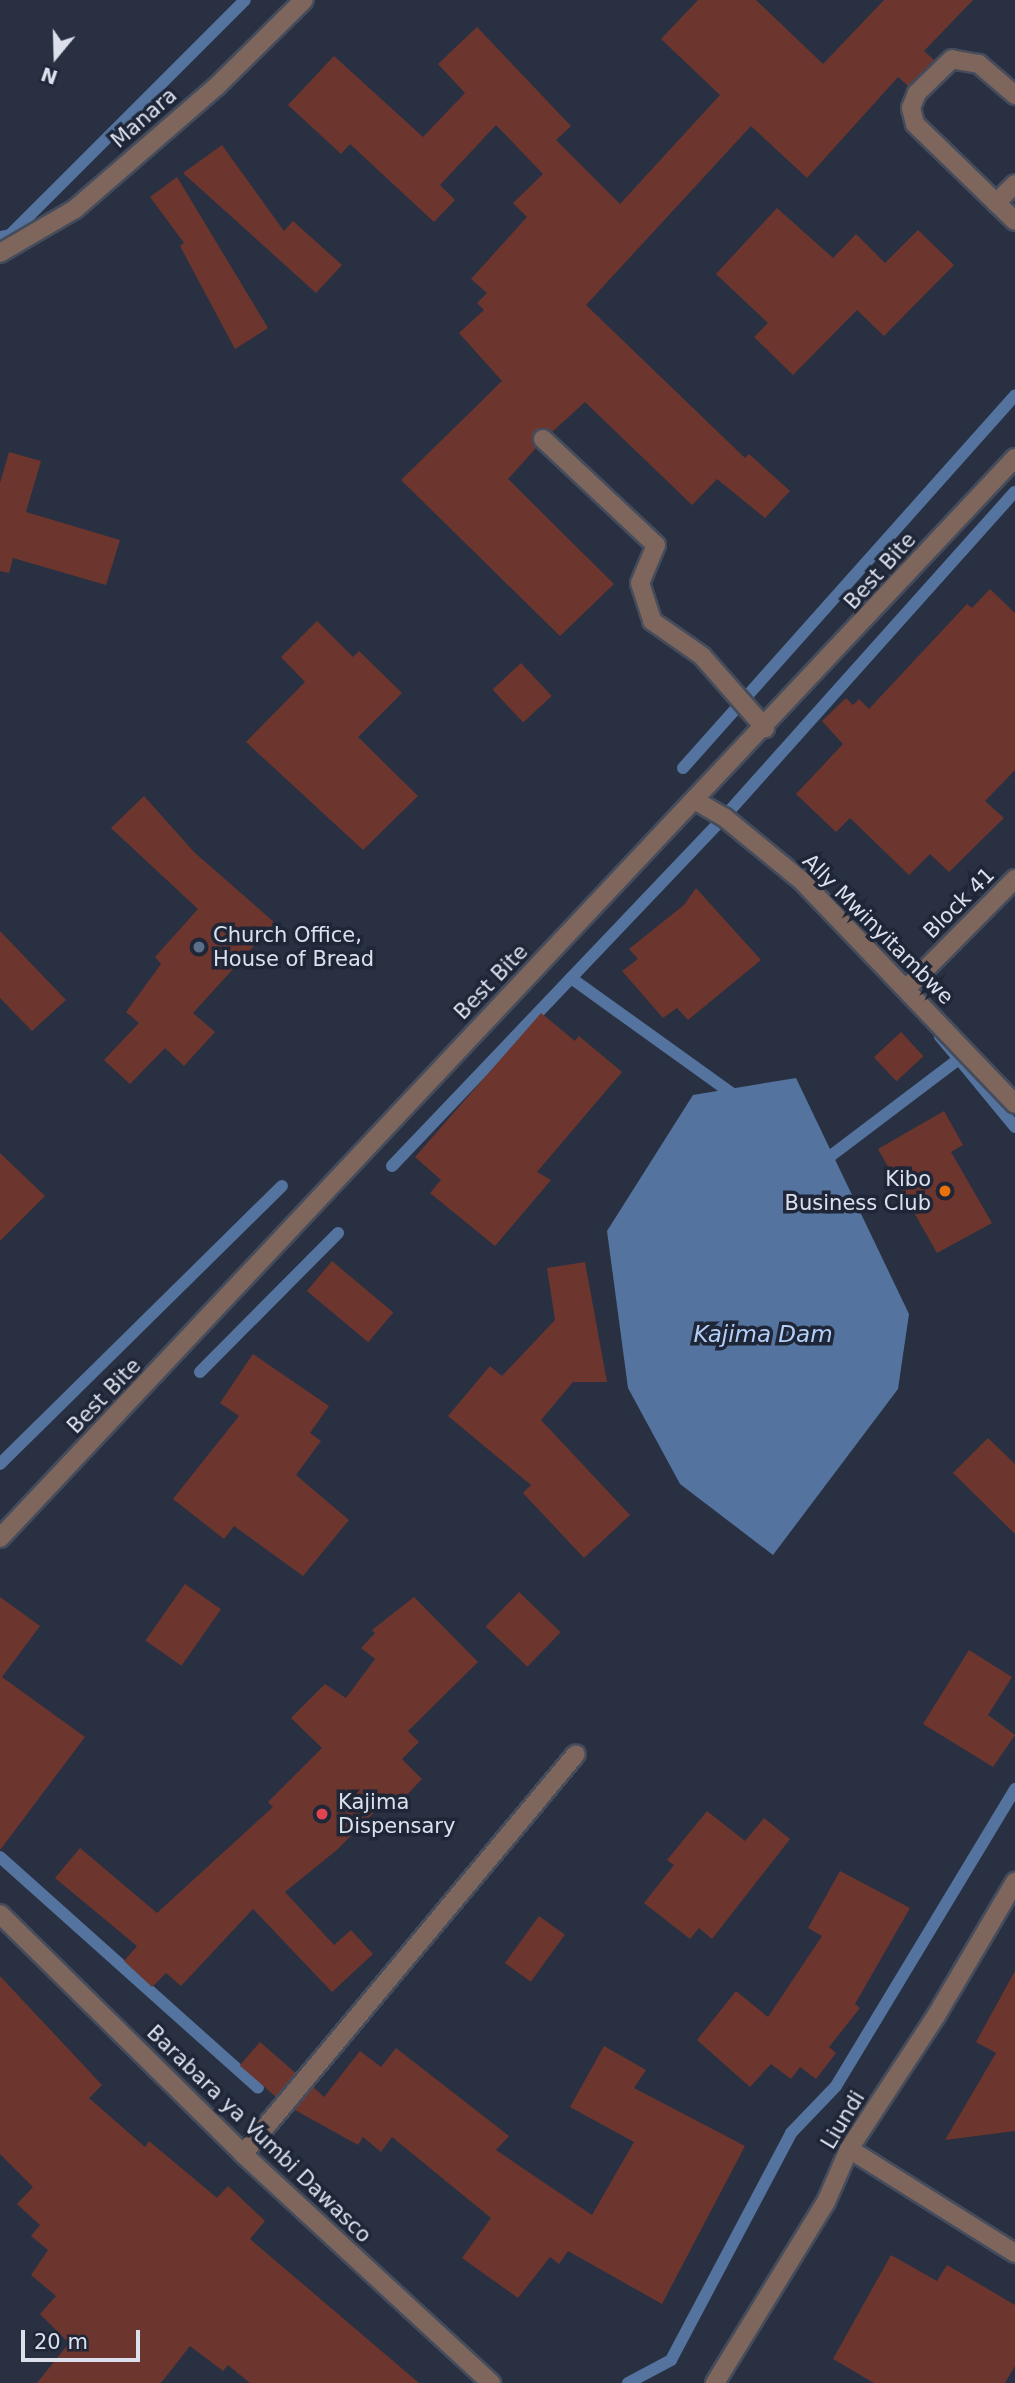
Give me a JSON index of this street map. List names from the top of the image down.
{
  "streets": {
    "street": [
      "Manara",
      "Best Bite",
      "Block 41",
      "Ally Mwinyitambwe",
      "Liundi",
      "Barabara ya Vumbi Dawasco"
    ]
  },
  "crossings": [
    ["Best Bite", "Ally Mwinyitambwe"],
    ["Block 41", "Ally Mwinyitambwe"]
  ],
  "water": ["Kajima Dam"],
  "places": ["Church Office, House of Bread", "Kibo Business Club", "Kajima Dispensary"],
  "scale_bar": "20 m",
  "north": "bottom"
}
